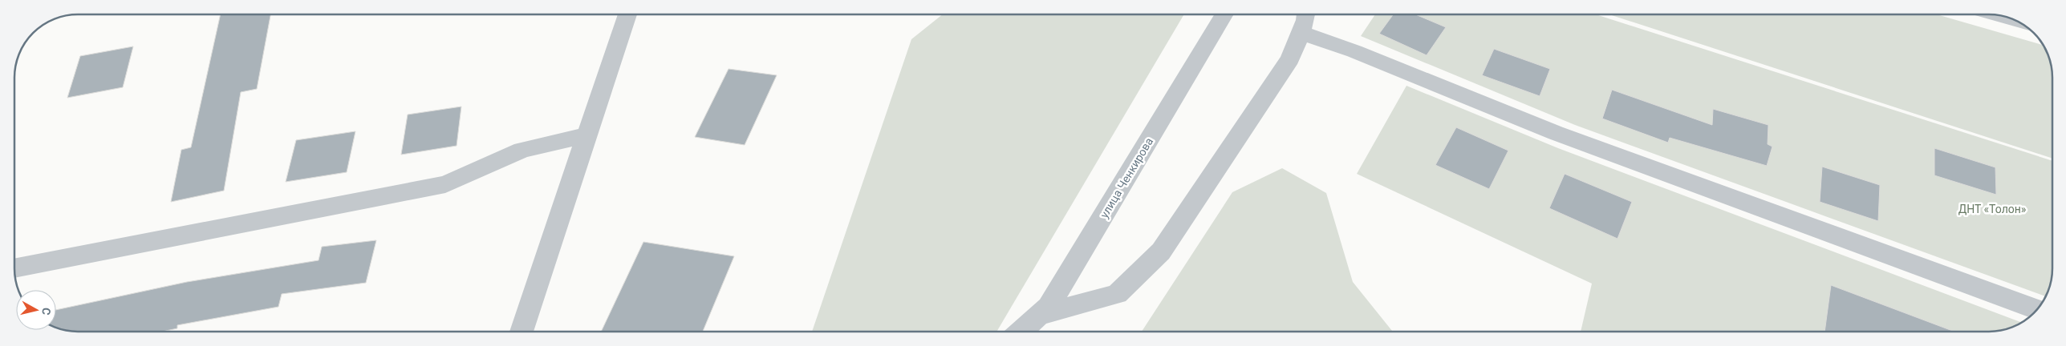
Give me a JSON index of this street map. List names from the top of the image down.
{
  "streets": {
    "street": ["улица Ченкирова"]
  },
  "parks": ["ДНТ «Толон»"],
  "north": "right"
}
